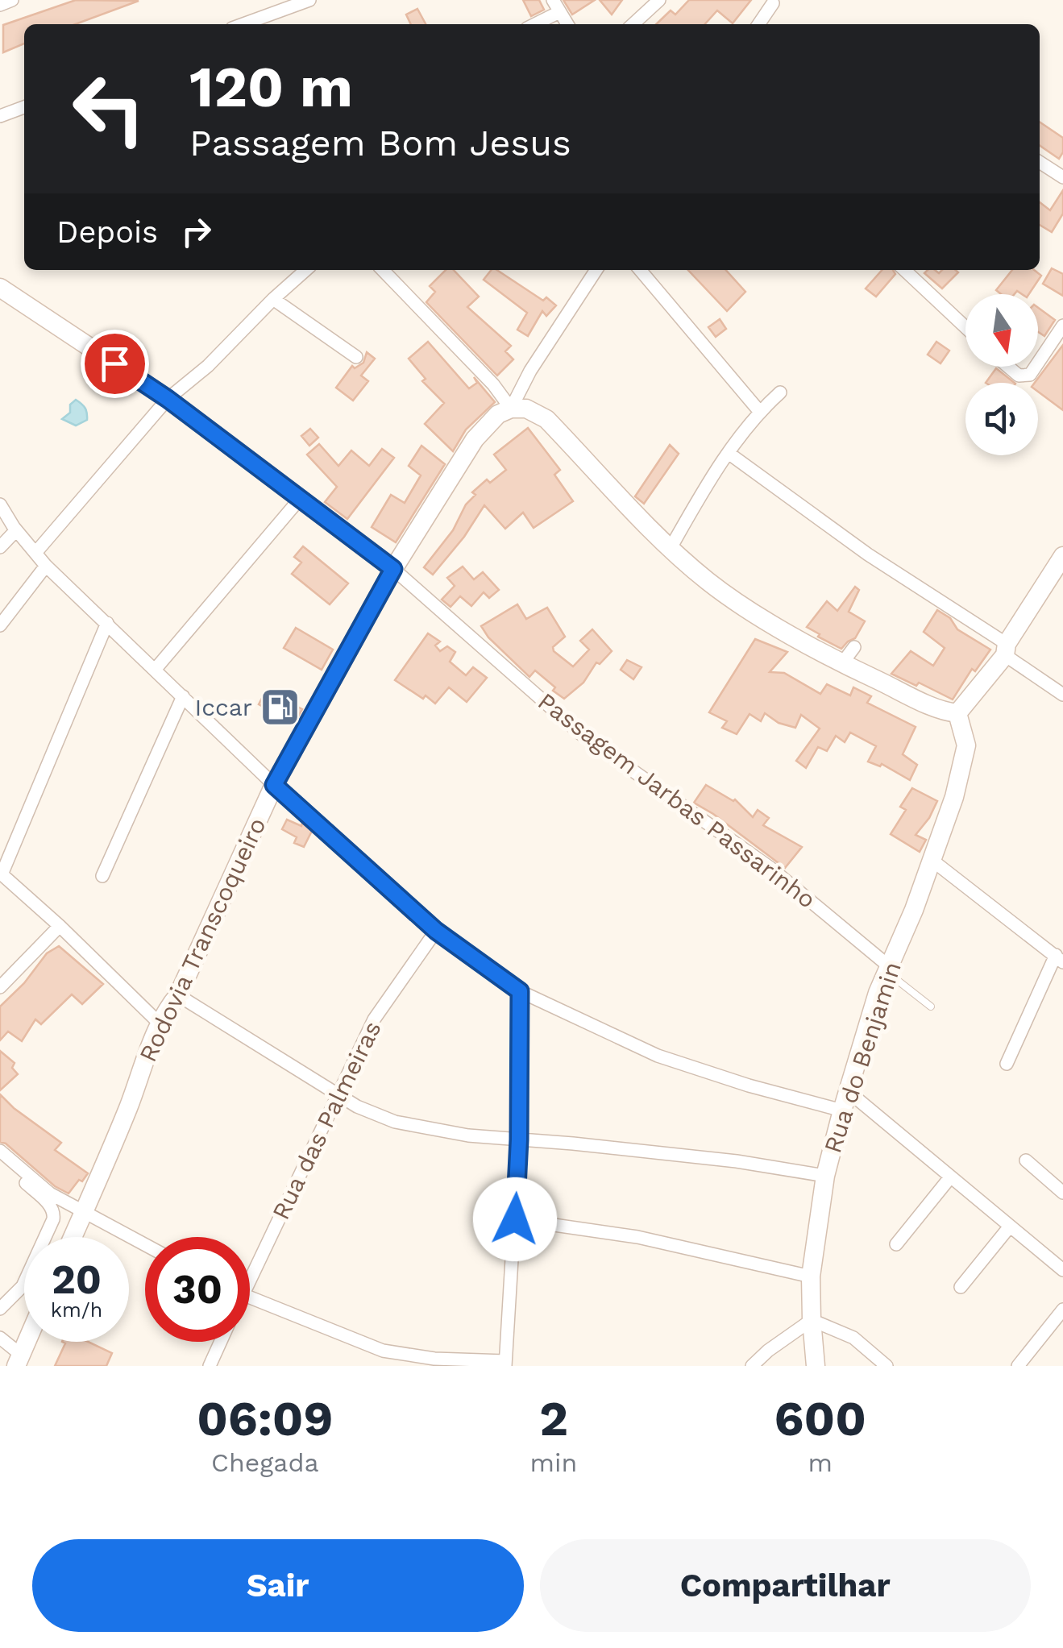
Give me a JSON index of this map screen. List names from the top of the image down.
{
  "streets": {
    "main road": ["Passagem Jarbas Passarinho", "Rodovia Transcoqueiro", "Rua do Benjamin"],
    "street": ["Rua das Palmeiras"]
  },
  "crossings": [
    ["Passagem Jarbas Passarinho", "Rodovia Transcoqueiro"],
    ["Passagem Jarbas Passarinho", "Rua do Benjamin"]
  ],
  "places": {
    "fuel station": ["Iccar"]
  },
  "north": "bottom",
  "page": {
    "turn": ["120 m", "Passagem Bom Jesus"],
    "then": "Depois",
    "speed": "20 km/h",
    "limit": "30",
    "eta": [
      "06:09",
      "Chegada",
      "2",
      "min",
      "600",
      "m"
    ],
    "buttons": ["Sair", "Compartilhar"]
  }
}
